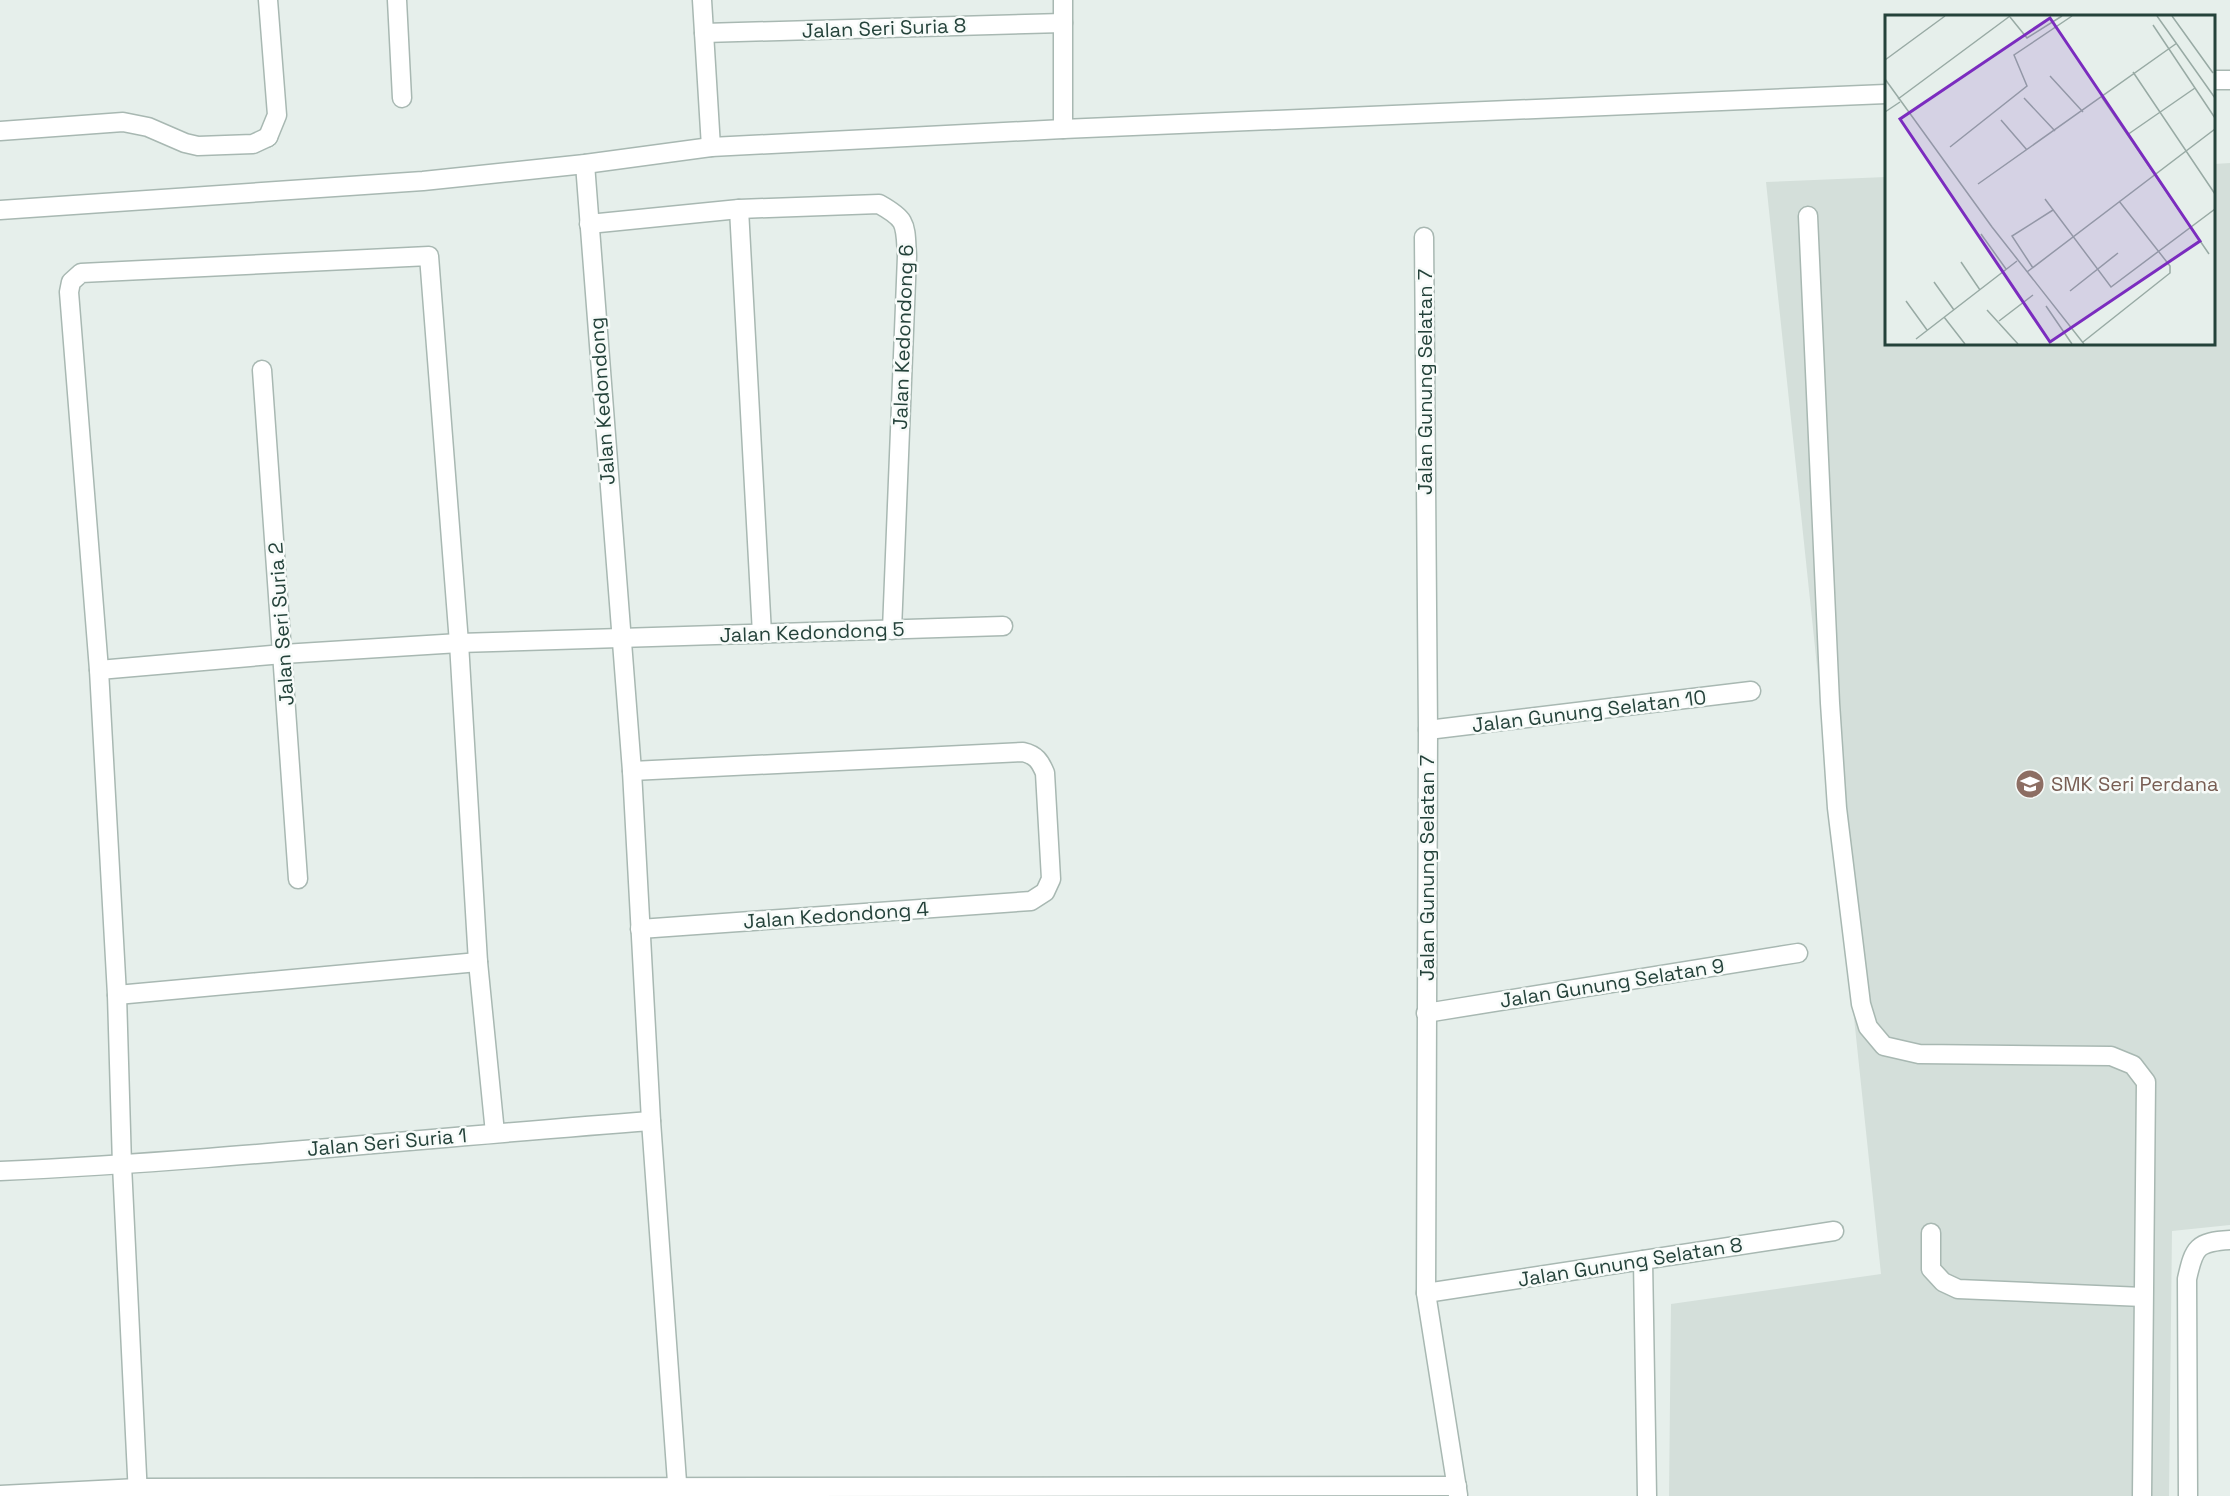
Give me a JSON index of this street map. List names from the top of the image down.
{
  "streets": {
    "street": [
      "Jalan Seri Suria 8",
      "Jalan Kedondong 6",
      "Jalan Gunung Selatan 7",
      "Jalan Kedondong",
      "Jalan Seri Suria 2",
      "Jalan Kedondong 5",
      "Jalan Gunung Selatan 10",
      "Jalan Kedondong 4",
      "Jalan Gunung Selatan 9",
      "Jalan Seri Suria 1",
      "Jalan Gunung Selatan 8"
    ]
  },
  "crossings": [
    ["Jalan Kedondong 6", "Jalan Kedondong"],
    ["Jalan Kedondong 6", "Jalan Kedondong 5"],
    ["Jalan Gunung Selatan 7", "Jalan Gunung Selatan 10"],
    ["Jalan Gunung Selatan 7", "Jalan Gunung Selatan 9"],
    ["Jalan Gunung Selatan 7", "Jalan Gunung Selatan 8"],
    ["Jalan Kedondong", "Jalan Kedondong 5"],
    ["Jalan Kedondong", "Jalan Kedondong 4"],
    ["Jalan Kedondong", "Jalan Seri Suria 1"],
    ["Jalan Seri Suria 2", "Jalan Kedondong 5"]
  ],
  "places": {
    "school or university": ["SMK Seri Perdana"]
  }
}
